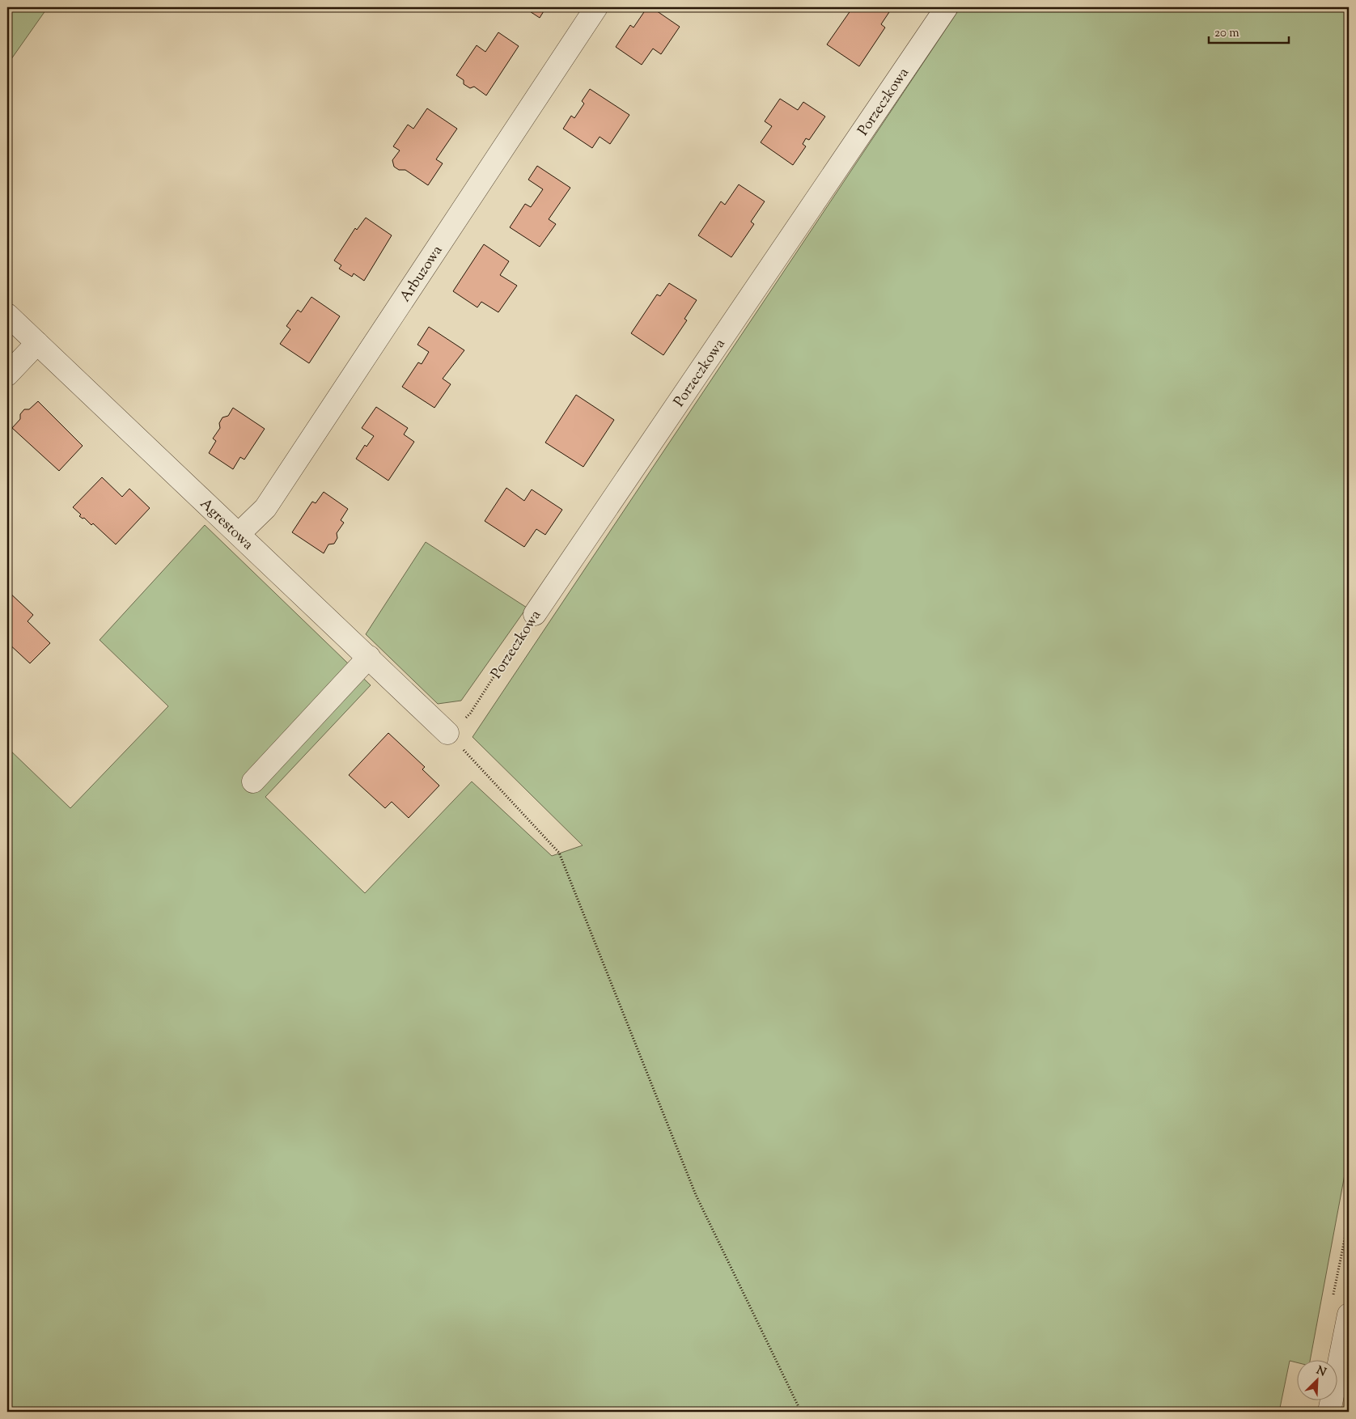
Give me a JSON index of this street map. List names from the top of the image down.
{
  "streets": {
    "street": ["Porzeczkowa", "Arbuzowa", "Agrestowa"]
  },
  "crossings": [
    ["Porzeczkowa", "Agrestowa"],
    ["Arbuzowa", "Agrestowa"]
  ],
  "scale_bar": "20 m",
  "north": "top right"
}
